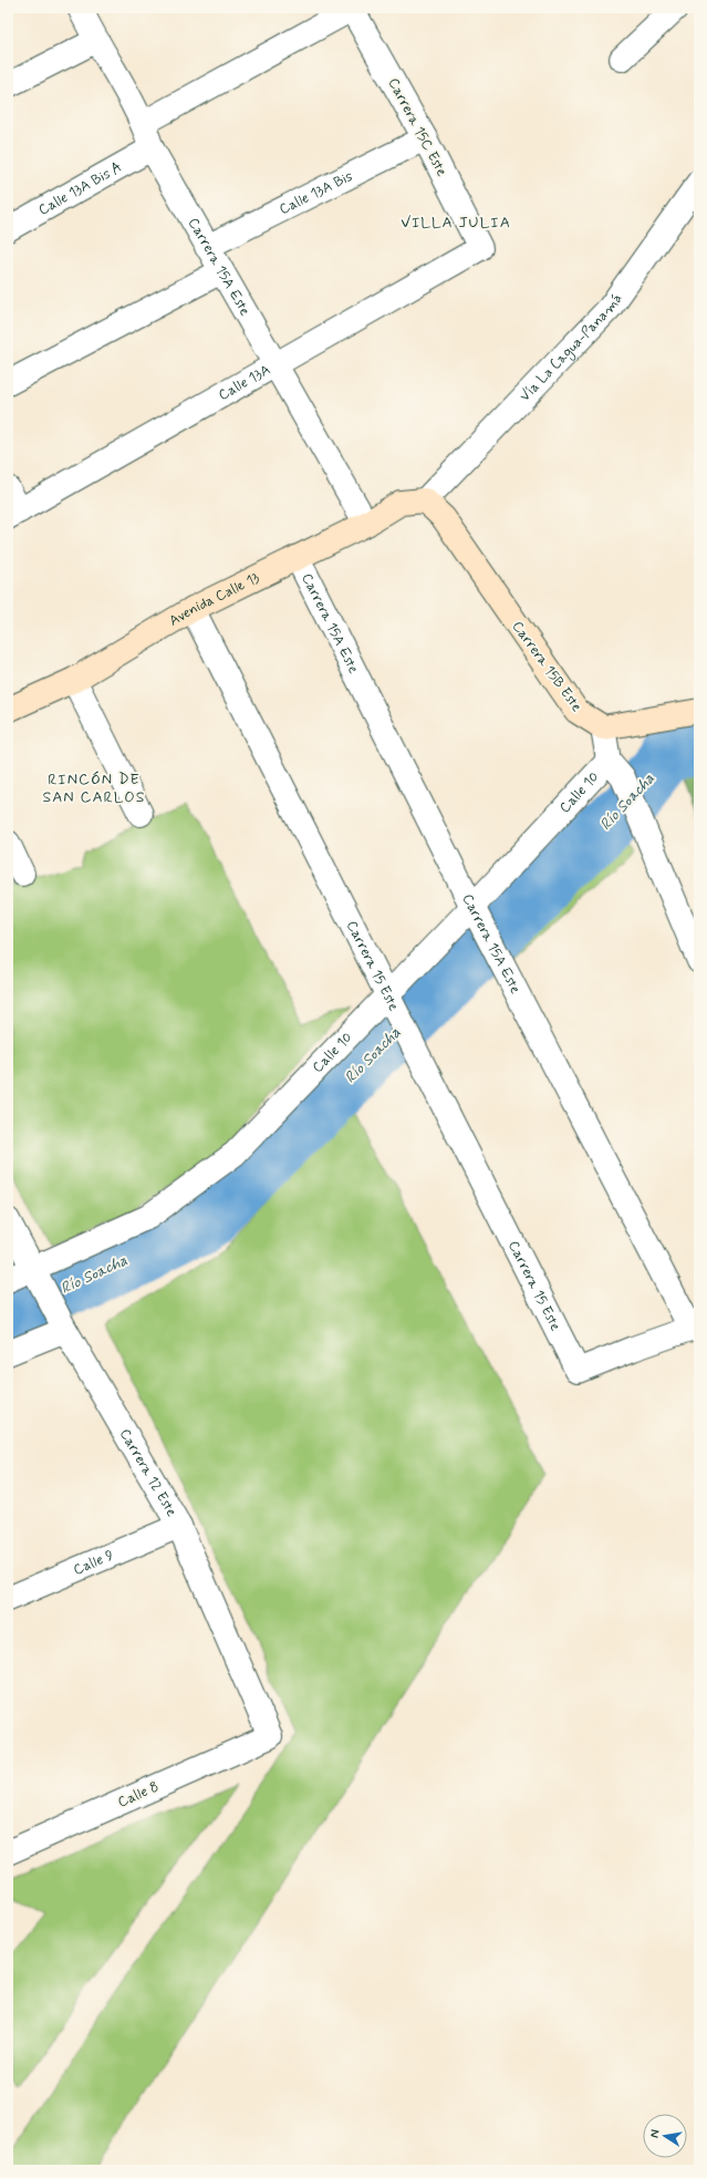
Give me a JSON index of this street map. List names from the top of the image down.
{
  "streets": {
    "main road": ["Avenida Calle 13", "Carrera 15B Este"],
    "street": [
      "Carrera 15C Este",
      "Calle 13A Bis A",
      "Calle 13A Bis",
      "Carrera 15A Este",
      "Vía La Cagua-Panamá",
      "Calle 13A",
      "Calle 10",
      "Carrera 15 Este",
      "Carrera 12 Este",
      "Calle 9",
      "Calle 8"
    ]
  },
  "crossings": [
    ["Carrera 15C Este", "Calle 13A Bis"],
    ["Carrera 15C Este", "Calle 13A"],
    ["Calle 13A Bis A", "Carrera 15A Este"],
    ["Calle 13A Bis", "Carrera 15A Este"],
    ["Carrera 15A Este", "Calle 13A"],
    ["Carrera 15A Este", "Avenida Calle 13"],
    ["Carrera 15A Este", "Calle 10"],
    ["Carrera 15A Este", "Carrera 15 Este"],
    ["Vía La Cagua-Panamá", "Avenida Calle 13"],
    ["Vía La Cagua-Panamá", "Carrera 15B Este"],
    ["Avenida Calle 13", "Carrera 15B Este"],
    ["Avenida Calle 13", "Carrera 15 Este"],
    ["Calle 10", "Carrera 15 Este"],
    ["Calle 10", "Carrera 12 Este"],
    ["Carrera 12 Este", "Calle 9"],
    ["Carrera 12 Este", "Calle 8"]
  ],
  "districts": ["VILLA JULIA", "RINCÓN DE SAN CARLOS"],
  "water": ["Río Soacha"],
  "north": "left"
}
